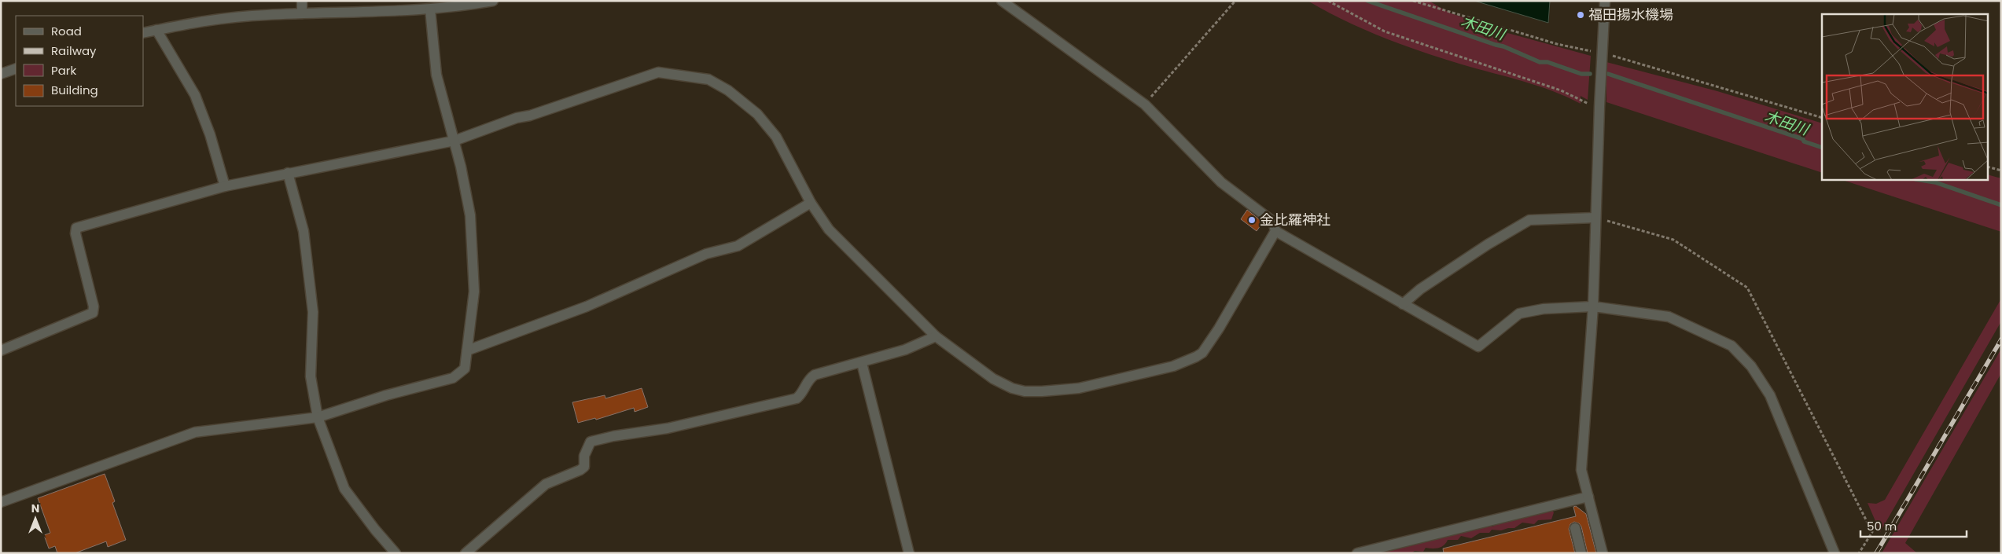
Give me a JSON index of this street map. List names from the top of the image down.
{
  "water": ["木田川"],
  "places": ["福田揚水機場", "金比羅神社"],
  "legend": [
    "Road",
    "Railway",
    "Park",
    "Building"
  ],
  "scale_bar": "50 m",
  "north": "top"
}
